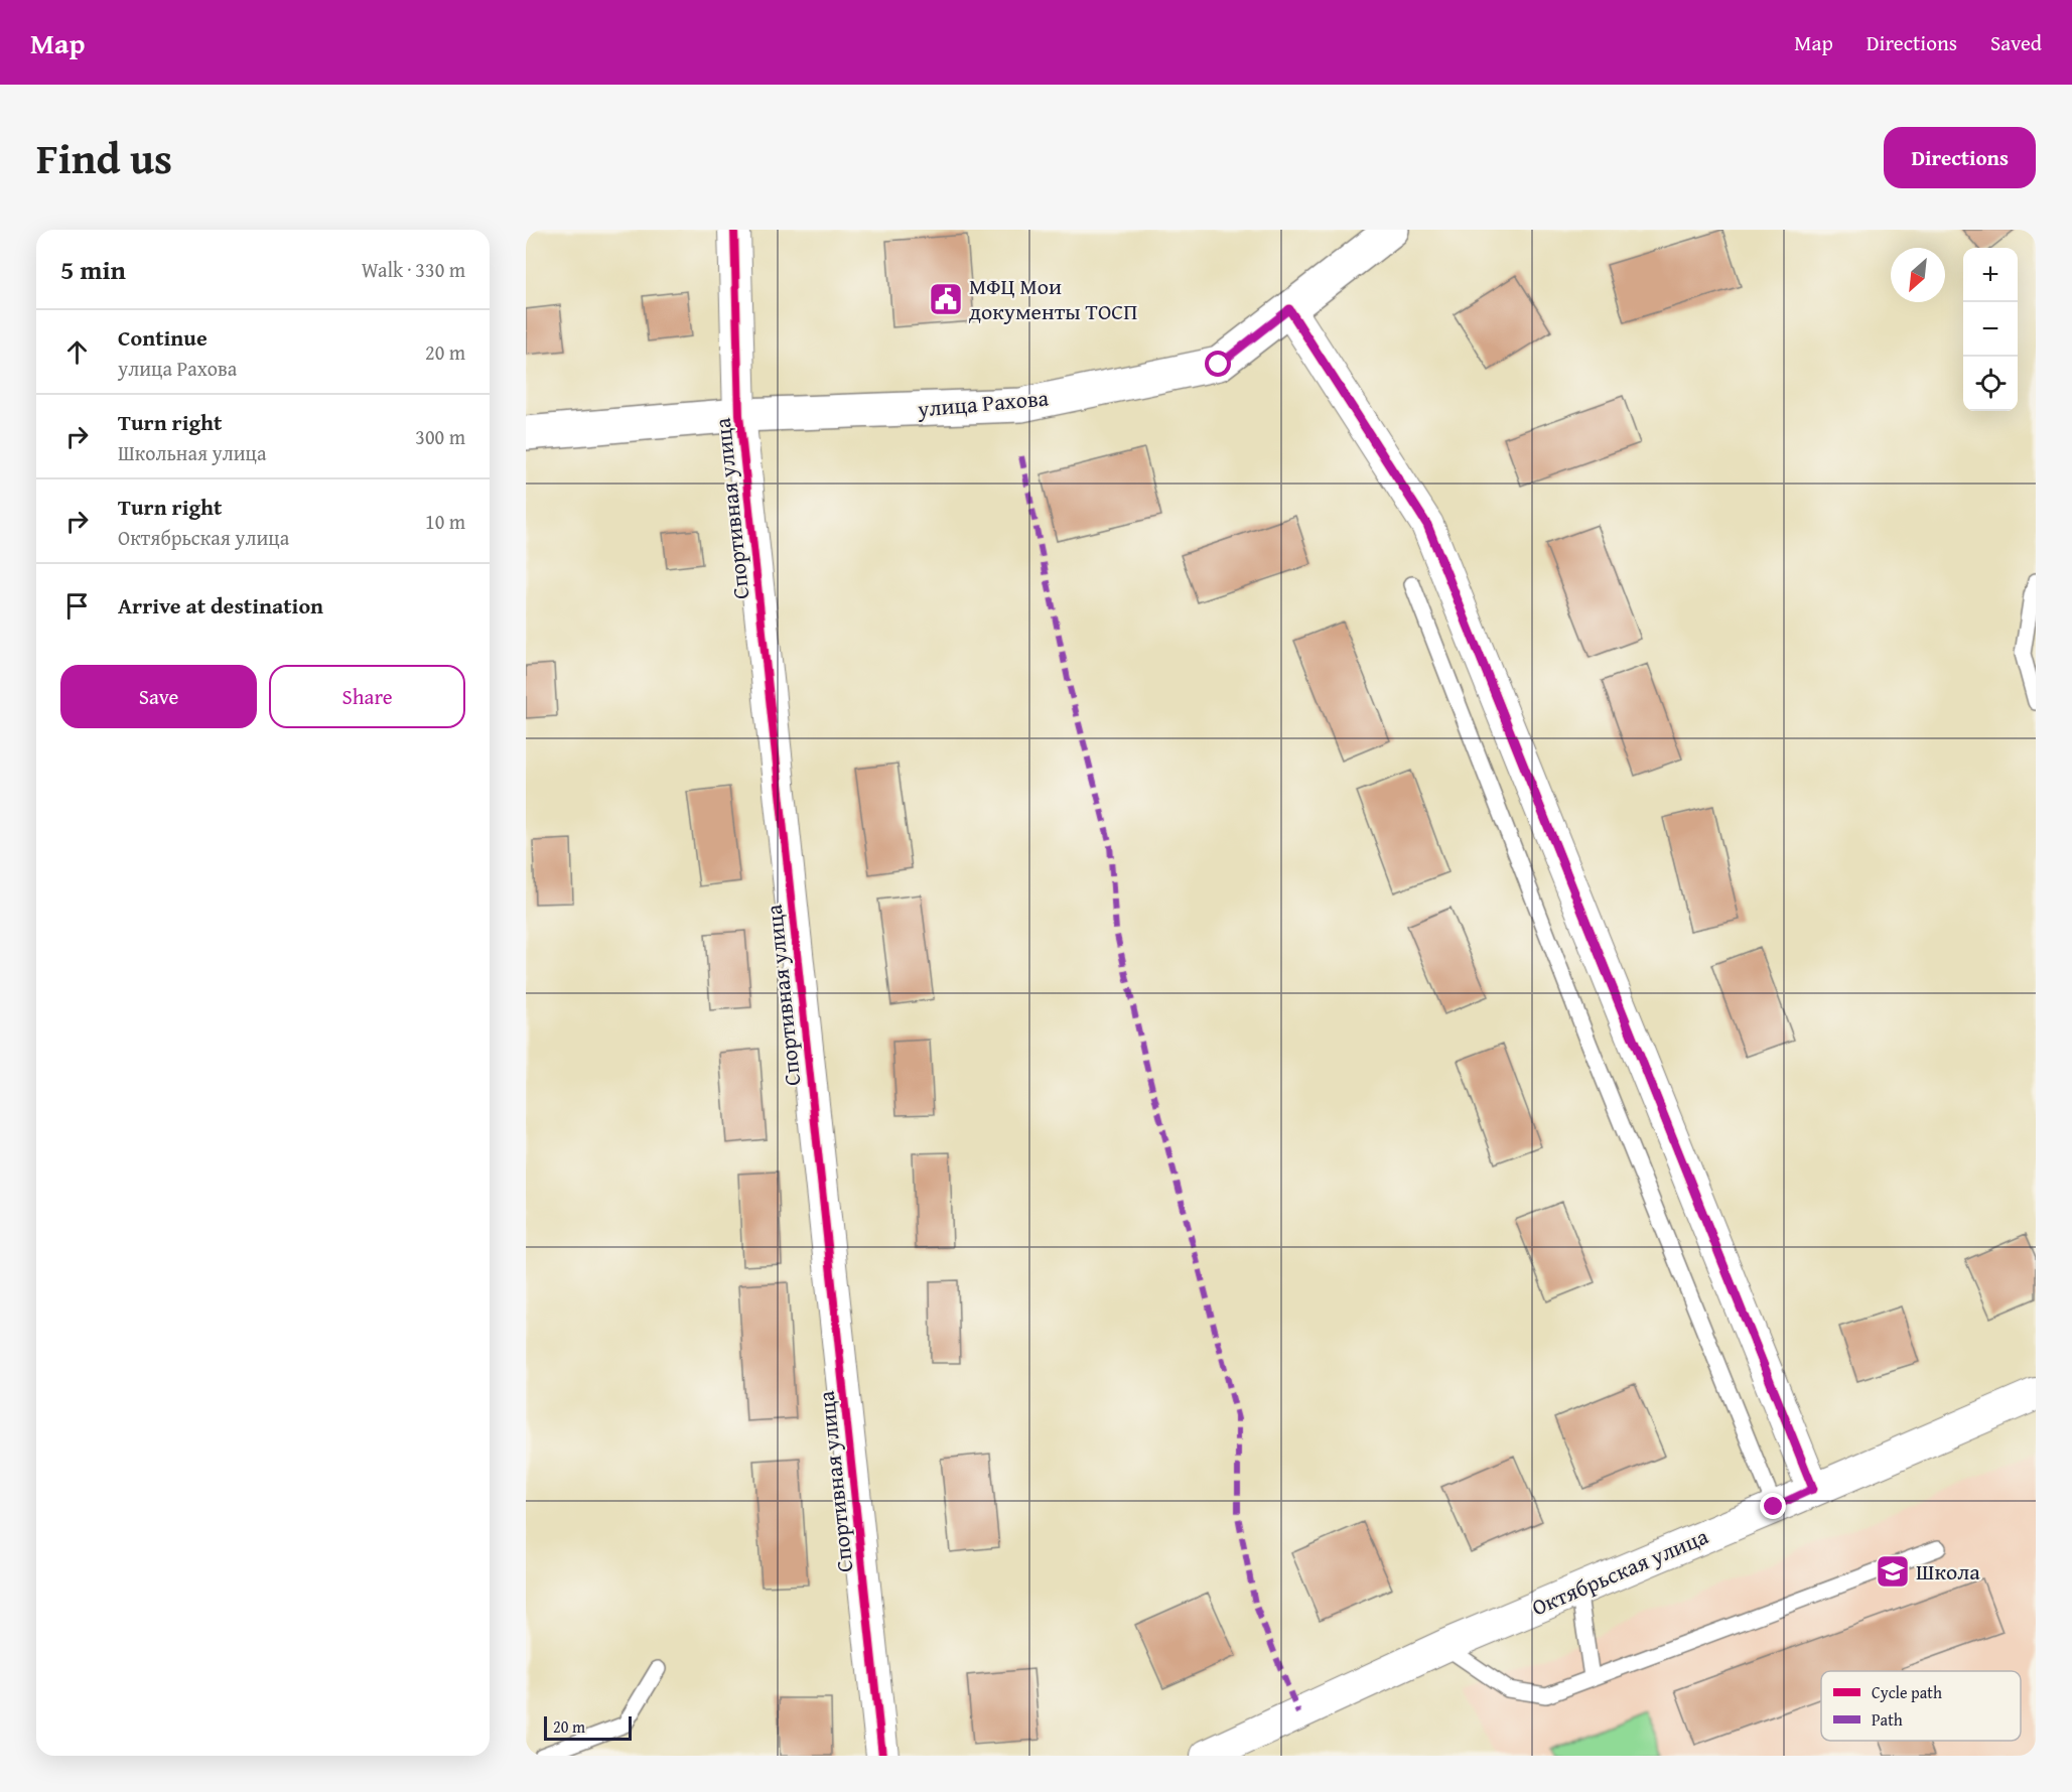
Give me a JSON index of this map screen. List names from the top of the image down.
{
  "streets": {
    "street": ["улица Рахова", "Спортивная улица", "Октябрьская улица"]
  },
  "crossings": [
    ["улица Рахова", "Спортивная улица"]
  ],
  "places": {
    "public building": ["МФЦ Мои документы ТОСП"],
    "school or university": ["Школа"]
  },
  "legend": ["Cycle path", "Path"],
  "scale_bar": "20 m",
  "north": "bottom left",
  "page": {
    "header": "Map",
    "nav": ["Map", "Directions", "Saved"],
    "title": "Find us",
    "buttons": [
      "Directions",
      ["Save", "Share"]
    ],
    "heading": ["5 min", "Walk · 330 m"],
    "map_buttons": ["+", "−"],
    "list": [
      ["Continue", "улица Рахова", "20 m"],
      ["Turn right", "Школьная улица", "300 m"],
      ["Turn right", "Октябрьская улица", "10 m"],
      "Arrive at destination"
    ],
    "scale": "20 m"
  }
}
